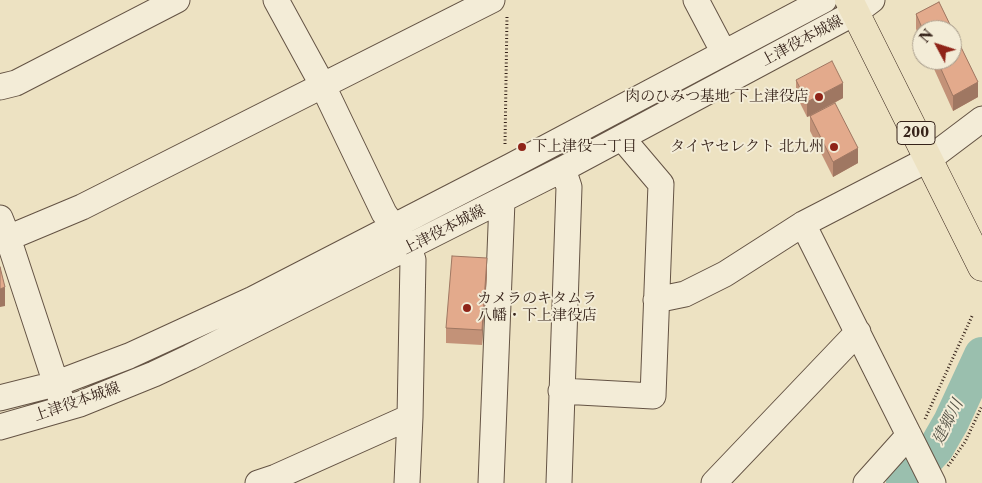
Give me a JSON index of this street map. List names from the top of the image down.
{
  "streets": {
    "highway": ["200"],
    "street": ["上津役本城線"]
  },
  "crossings": [
    ["上津役本城線", "200"]
  ],
  "water": ["建郷川"],
  "places": [
    "肉のひみつ基地 下上津役店",
    "下上津役一丁目",
    "タイヤセレクト 北九州",
    "カメラのキタムラ 八幡・下上津役店"
  ],
  "north": "top left"
}
